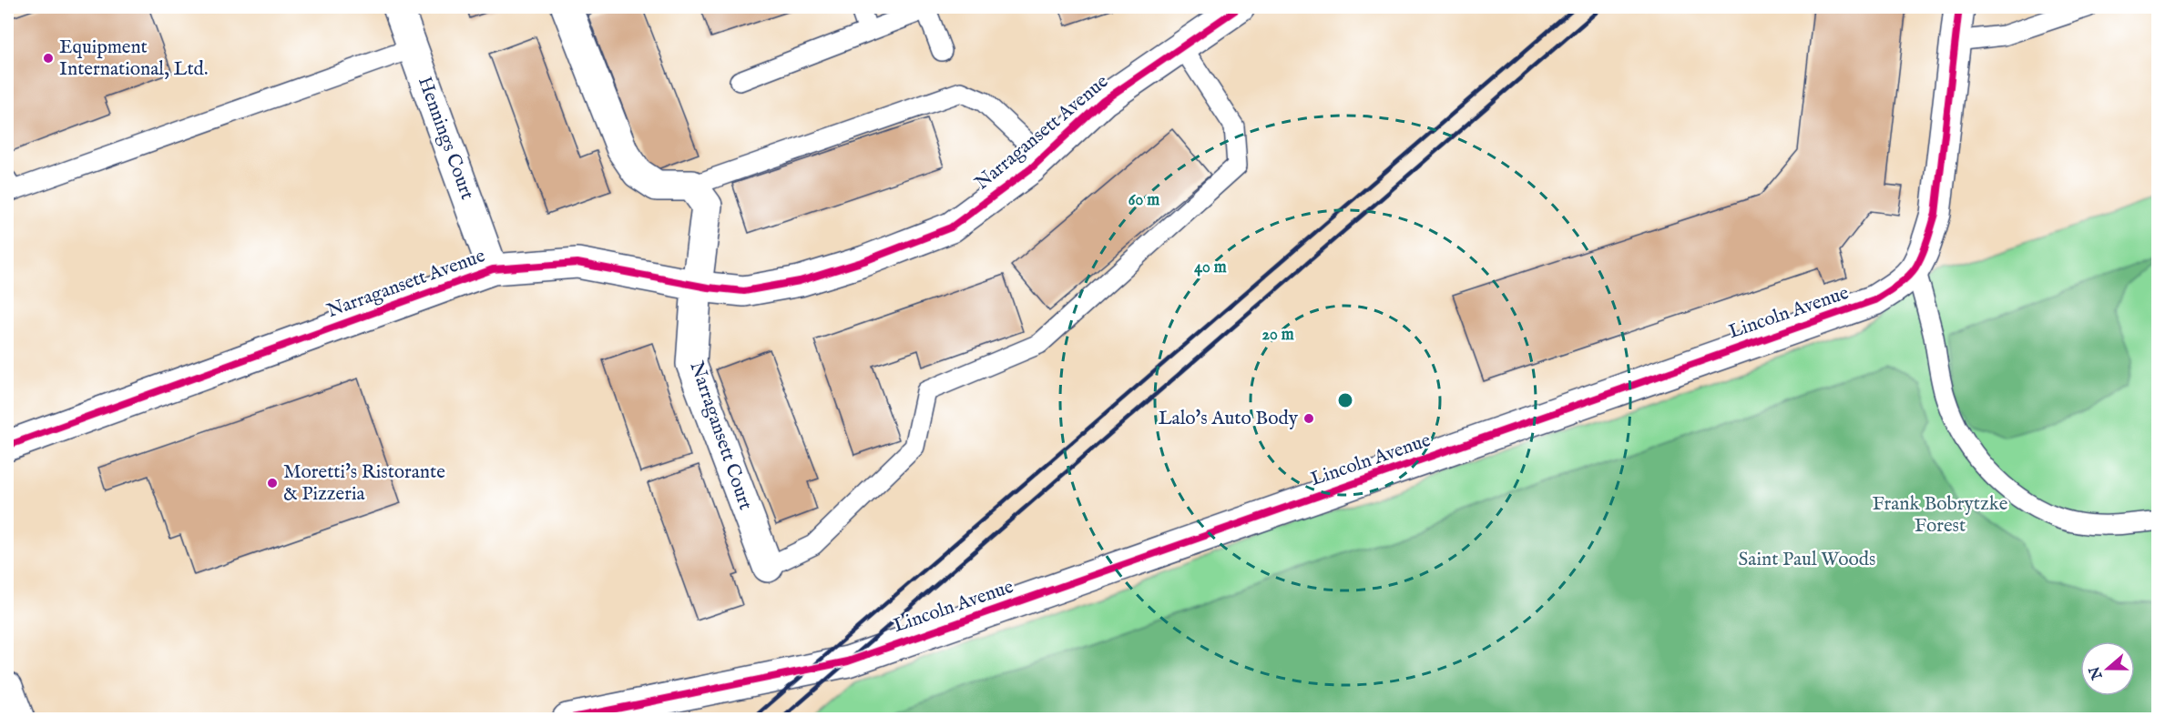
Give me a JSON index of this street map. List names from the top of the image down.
{
  "streets": {
    "street": [
      "Narragansett Avenue",
      "Hennings Court",
      "Lincoln Avenue",
      "Narragansett Court"
    ]
  },
  "crossings": [
    ["Narragansett Avenue", "Hennings Court"],
    ["Narragansett Avenue", "Narragansett Court"]
  ],
  "parks": ["Frank Bobrytzke Forest", "Saint Paul Woods"],
  "places": ["Equipment International, Ltd.", "Lalo's Auto Body", "Moretti's Ristorante & Pizzeria"],
  "north": "left",
  "rings": ["60 m", "40 m", "20 m"]
}
